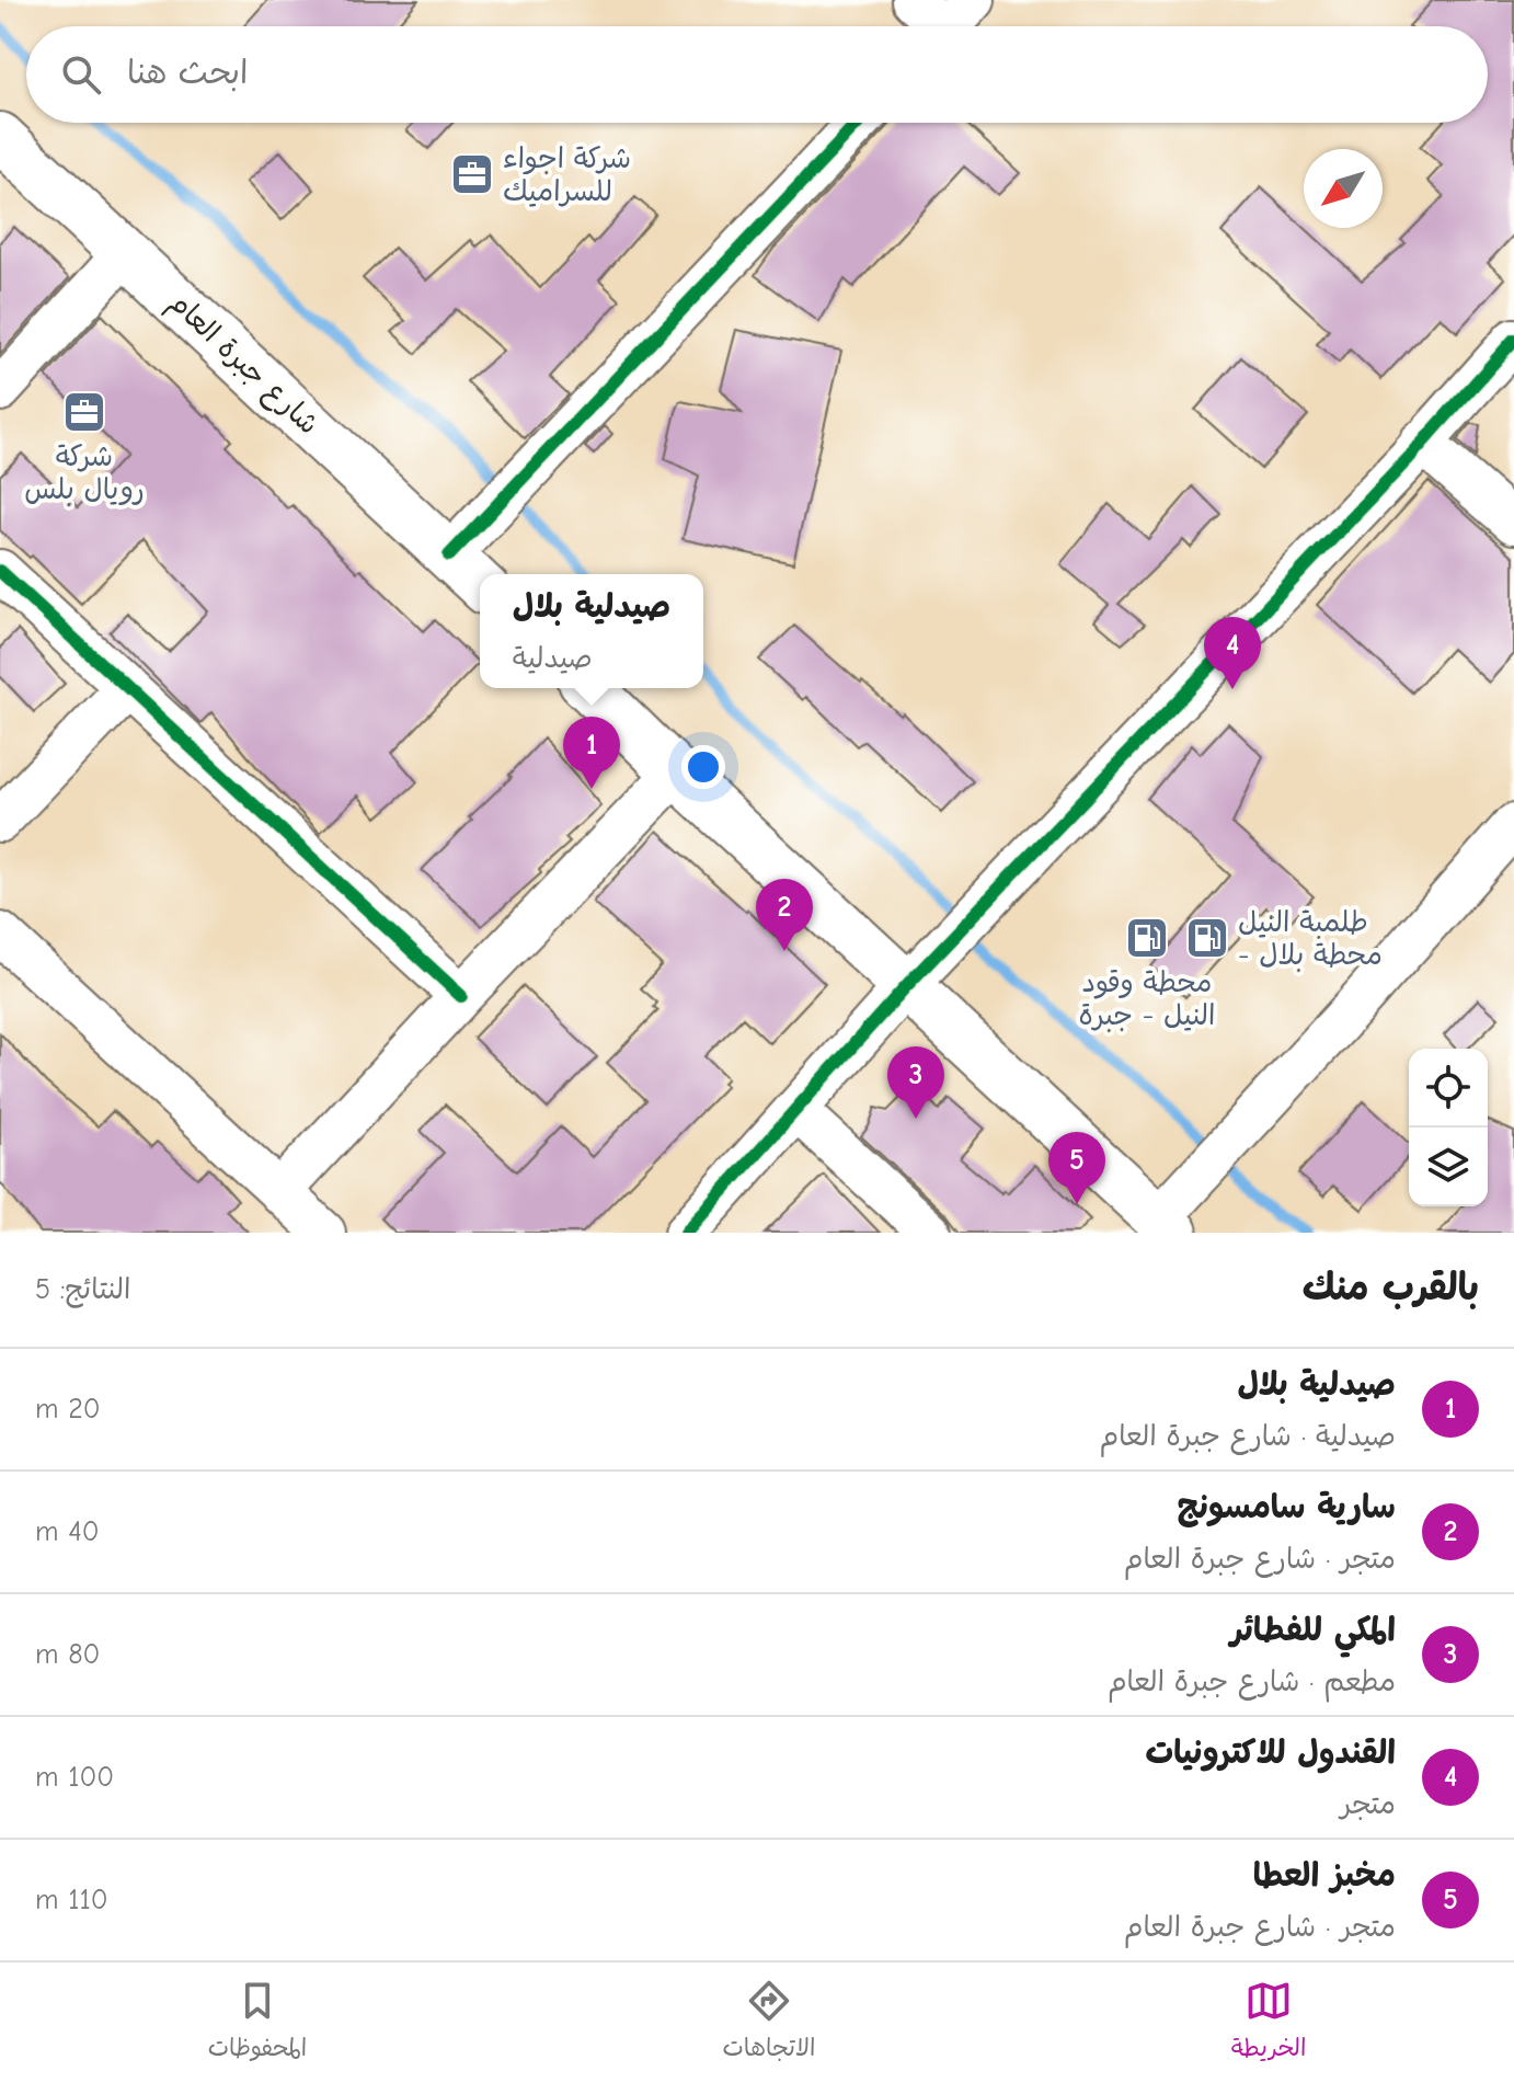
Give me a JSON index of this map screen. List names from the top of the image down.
{
  "streets": {
    "main road": ["شارع جبرة العام"]
  },
  "places": {
    "office": ["شركة اجواء للسراميك", "شركة رويال بلس"],
    "fuel station": ["محطة وقود النيل - جبرة", "طلمبة النيل - محطة بلال"]
  },
  "north": "bottom left",
  "page": {
    "search": "ابحث هنا",
    "popup": ["صيدلية بلال", "صيدلية"],
    "pins": [
      "4",
      "1",
      "2",
      "3",
      "5"
    ],
    "heading": ["بالقرب منك", "النتائج: 5"],
    "list": [
      {
        "mark": "1",
        "name": "صيدلية بلال",
        "note": "صيدلية · شارع جبرة العام",
        "value": "20 m"
      },
      {
        "mark": "2",
        "name": "سارية سامسونج",
        "note": "متجر · شارع جبرة العام",
        "value": "40 m"
      },
      {
        "mark": "3",
        "name": "المكي للفطائر",
        "note": "مطعم · شارع جبرة العام",
        "value": "80 m"
      },
      {
        "mark": "4",
        "name": "القندول للاكترونيات",
        "note": "متجر",
        "value": "100 m"
      },
      {
        "mark": "5",
        "name": "مخبز العطا",
        "note": "متجر · شارع جبرة العام",
        "value": "110 m"
      }
    ],
    "nav": ["الخريطة", "الاتجاهات", "المحفوظات"]
  }
}
